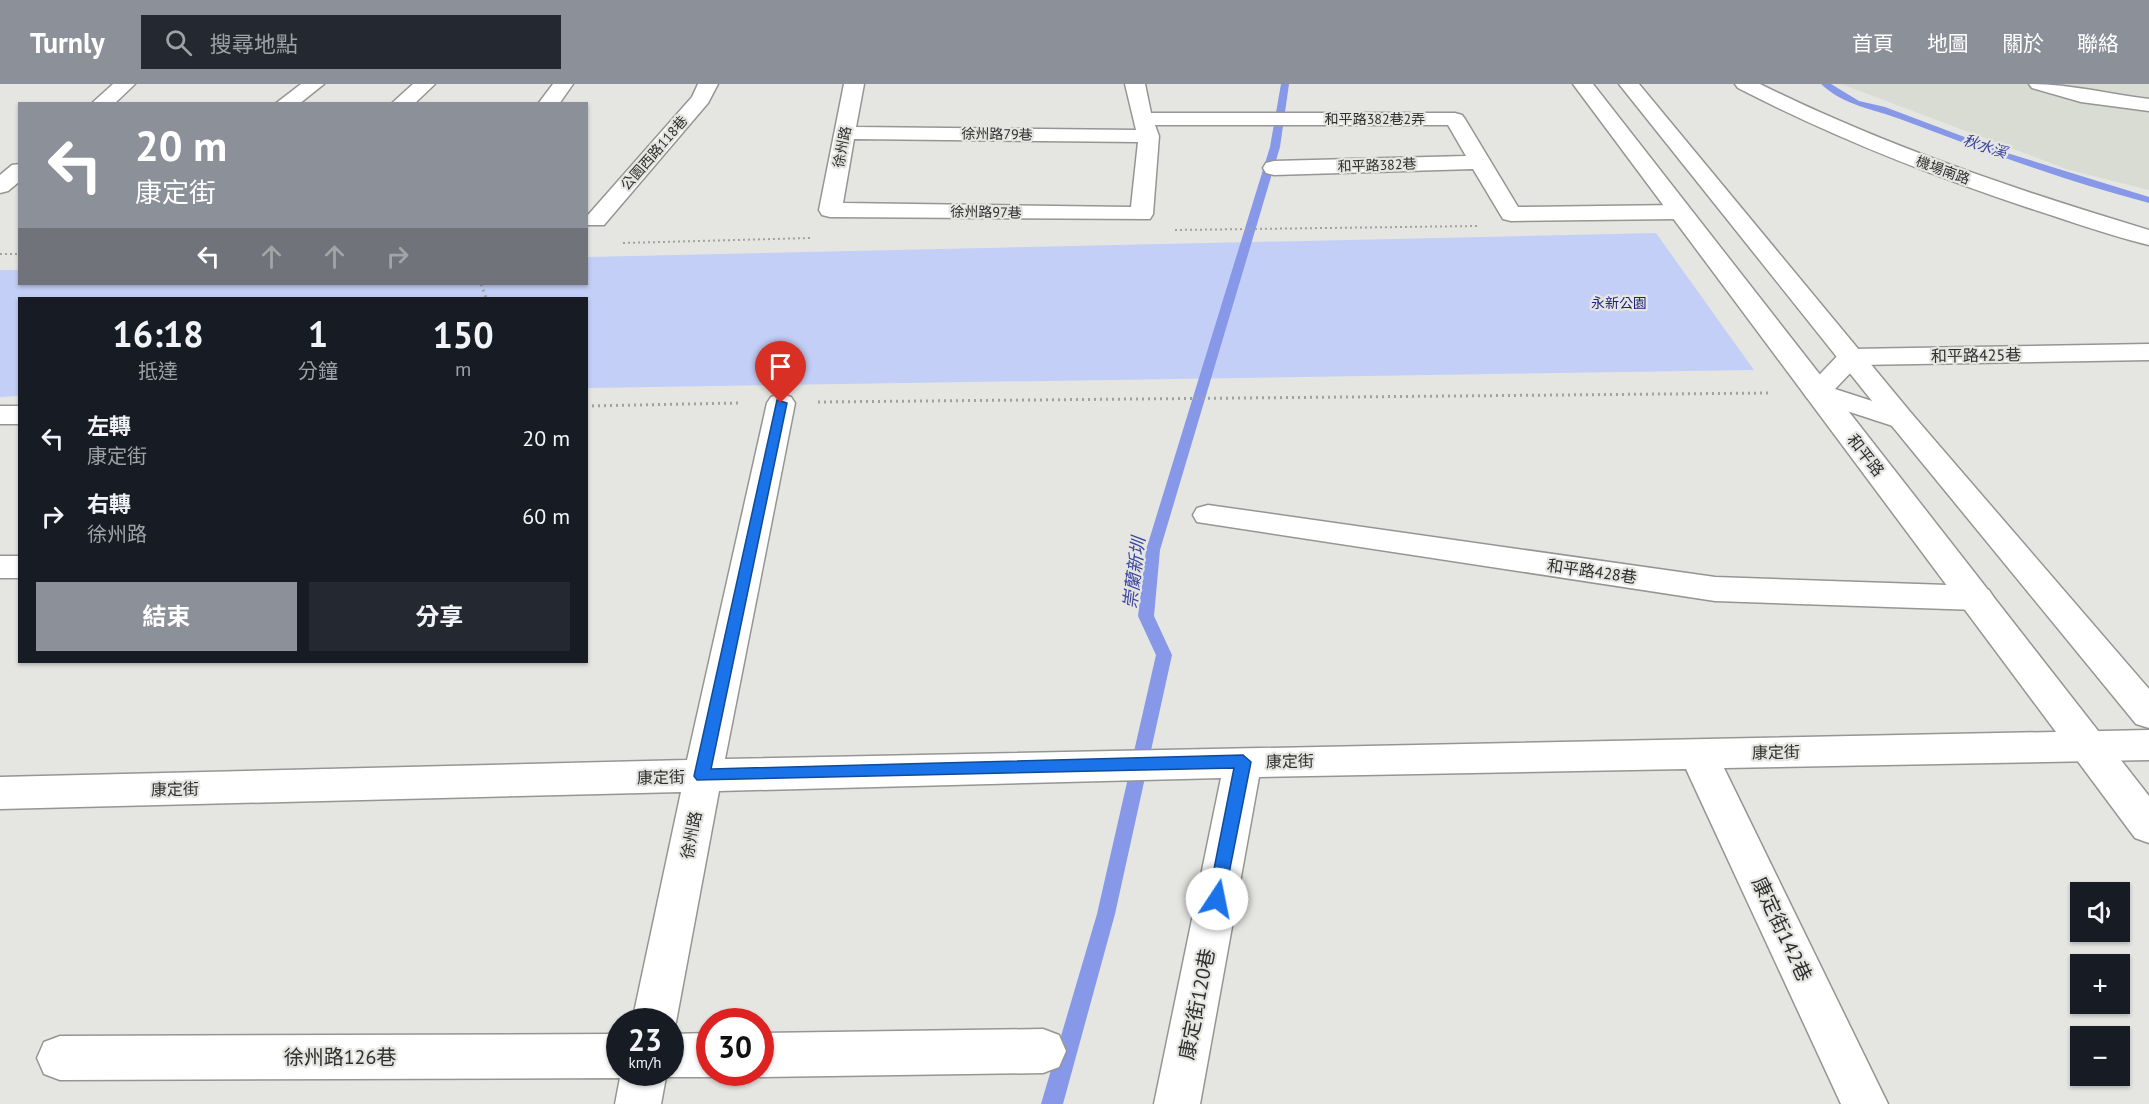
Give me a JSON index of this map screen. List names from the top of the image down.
{
  "streets": {
    "street": [
      "和平路382巷2弄",
      "徐州路79巷",
      "徐州路",
      "公園西路118巷",
      "和平路382巷",
      "機場南路",
      "徐州路97巷",
      "和平路425巷",
      "和平路",
      "和平路428巷",
      "康定街",
      "康定街142巷",
      "康定街120巷",
      "徐州路126巷"
    ]
  },
  "crossings": [
    ["和平路382巷2弄", "徐州路79巷"],
    ["和平路382巷2弄", "和平路382巷"],
    ["和平路382巷2弄", "徐州路97巷"],
    ["徐州路79巷", "徐州路"],
    ["徐州路79巷", "徐州路97巷"],
    ["徐州路", "徐州路97巷"],
    ["徐州路", "康定街"],
    ["和平路", "和平路428巷"],
    ["和平路", "康定街"],
    ["康定街", "康定街142巷"],
    ["康定街", "康定街120巷"]
  ],
  "water": ["秋水溪", "崇蘭新圳"],
  "parks": ["永新公園"],
  "page": {
    "header": "Turnly",
    "search": "搜尋地點",
    "nav": [
      "首頁",
      "地圖",
      "關於",
      "聯絡"
    ],
    "turn": ["20 m", "康定街"],
    "eta": [
      "16:18",
      "抵達",
      "1",
      "分鐘",
      "150",
      "m"
    ],
    "list": [
      {
        "name": "左轉",
        "note": "康定街",
        "value": "20 m"
      },
      {
        "name": "右轉",
        "note": "徐州路",
        "value": "60 m"
      }
    ],
    "buttons": ["結束", "分享"],
    "map_buttons": ["+", "−"],
    "speed": "23 km/h",
    "limit": "30"
  }
}
